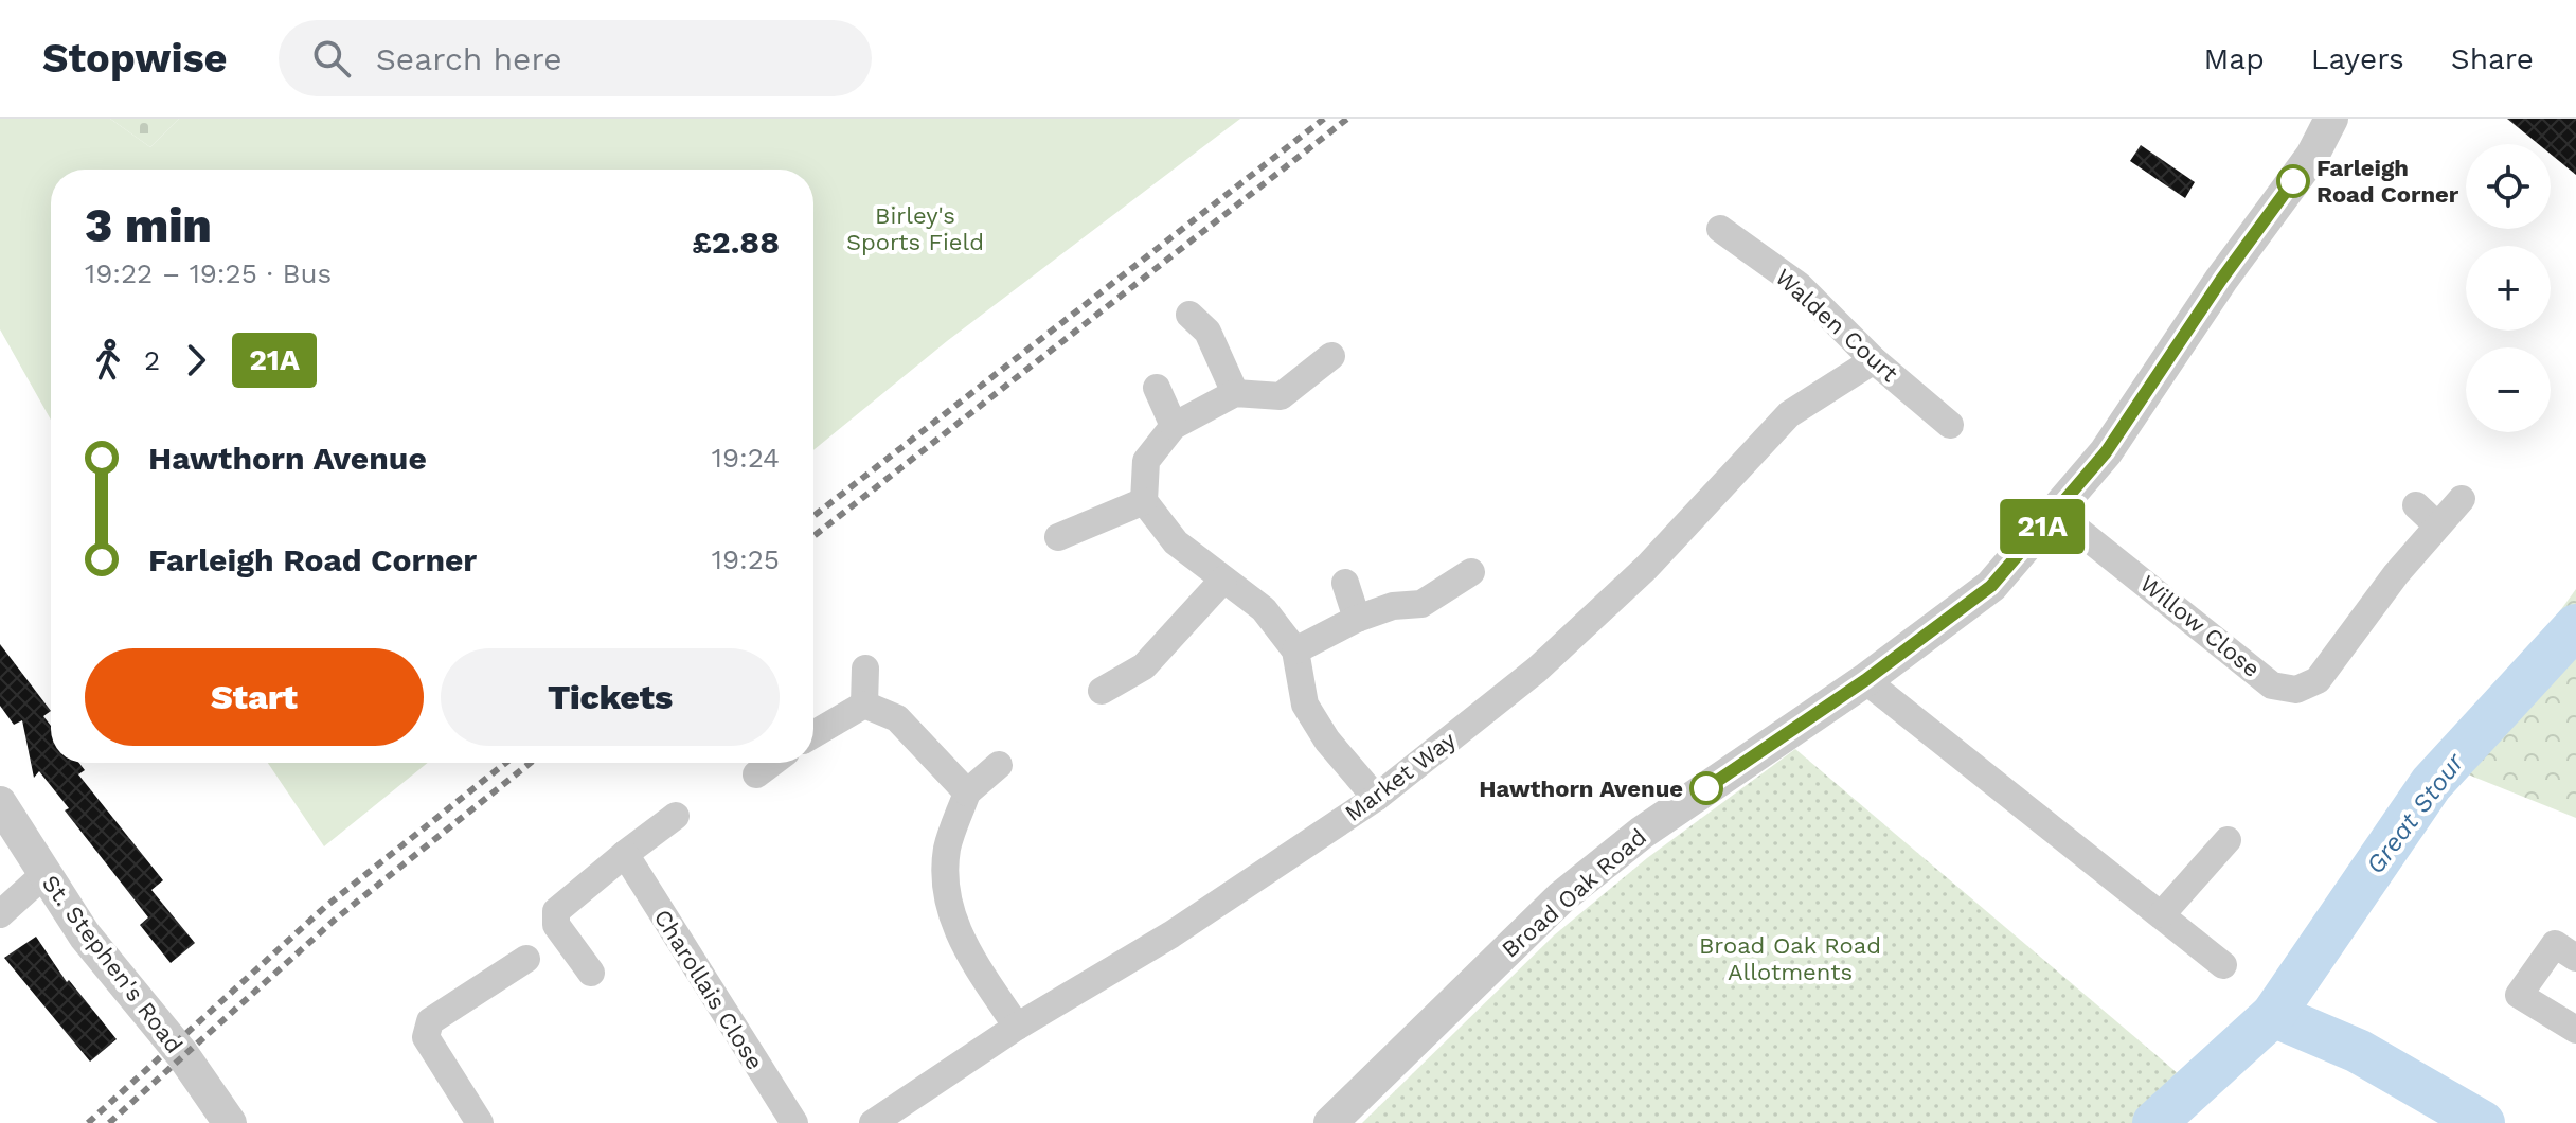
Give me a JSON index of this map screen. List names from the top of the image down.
{
  "streets": {
    "street": [
      "Walden Court",
      "Willow Close",
      "Market Way",
      "Broad Oak Road",
      "St. Stephen's Road",
      "Charollais Close"
    ]
  },
  "crossings": [
    ["Walden Court", "Market Way"],
    ["Willow Close", "Broad Oak Road"]
  ],
  "water": ["Great Stour"],
  "parks": ["Birley's Sports Field", "Broad Oak Road Allotments"],
  "places": ["Farleigh Road Corner", "Hawthorn Avenue"],
  "lines": ["bus line 21A"],
  "page": {
    "header": "Stopwise",
    "search": "Search here",
    "nav": ["Map", "Layers", "Share"],
    "on_map": "21A",
    "map_buttons": ["+", "−"],
    "heading": ["3 min", "19:22 – 19:25 · Bus", "£2.88"],
    "legs": ["2", "21A"],
    "list": [
      {
        "name": "Hawthorn Avenue",
        "value": "19:24"
      },
      {
        "name": "Farleigh Road Corner",
        "value": "19:25"
      }
    ],
    "buttons": ["Start", "Tickets"]
  }
}
